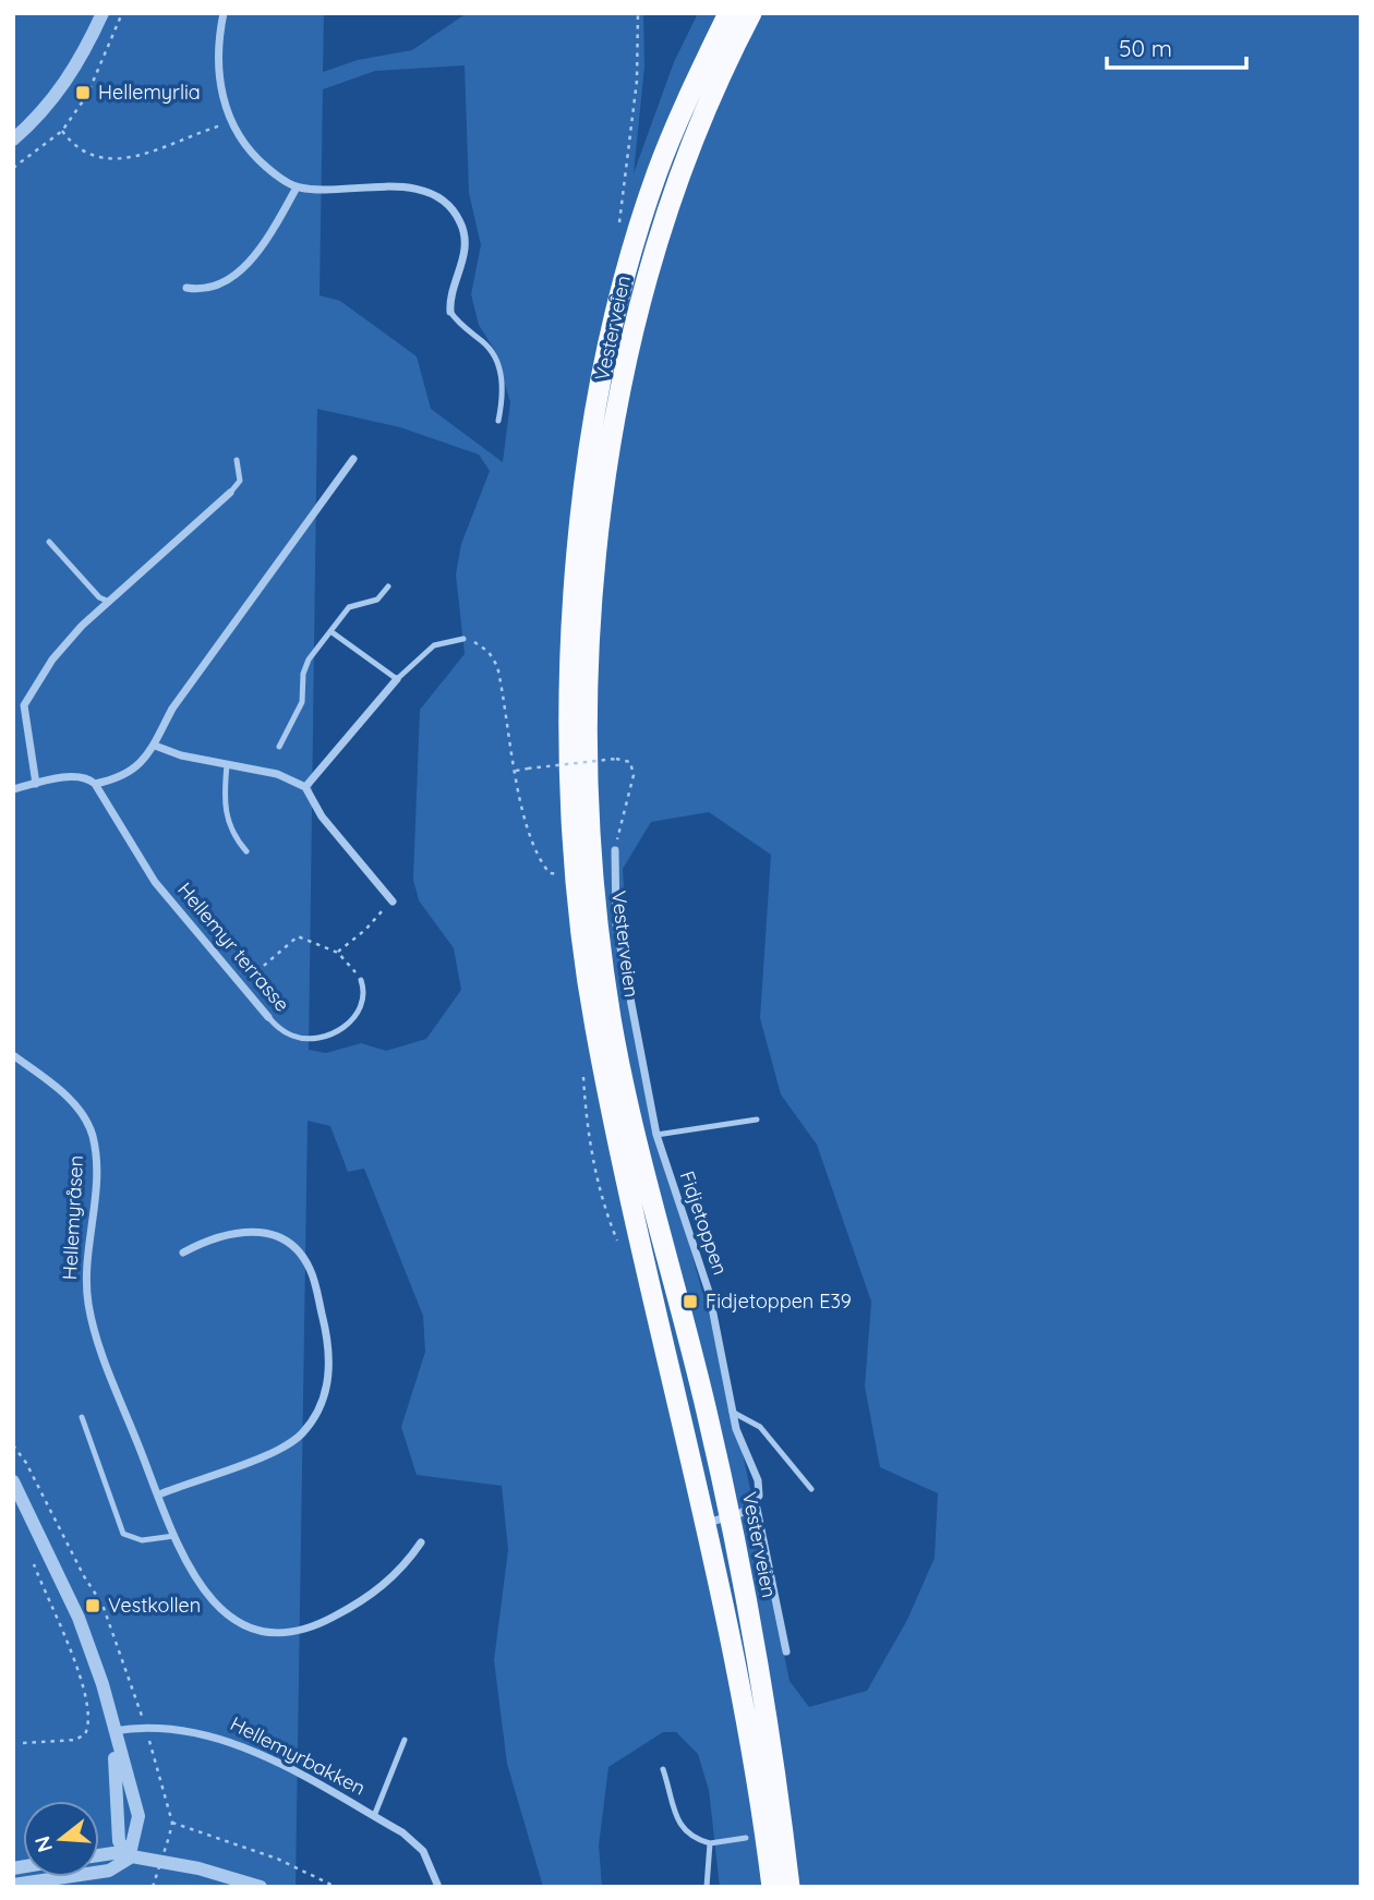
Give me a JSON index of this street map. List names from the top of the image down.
{
  "streets": {
    "highway": ["Vesterveien"],
    "street": [
      "Hellemyr terrasse",
      "Hellemyråsen",
      "Fidjetoppen",
      "Hellemyrbakken"
    ]
  },
  "places": {
    "transit": ["Hellemyrlia", "Fidjetoppen E39", "Vestkollen"]
  },
  "scale_bar": "50 m",
  "north": "left"
}
